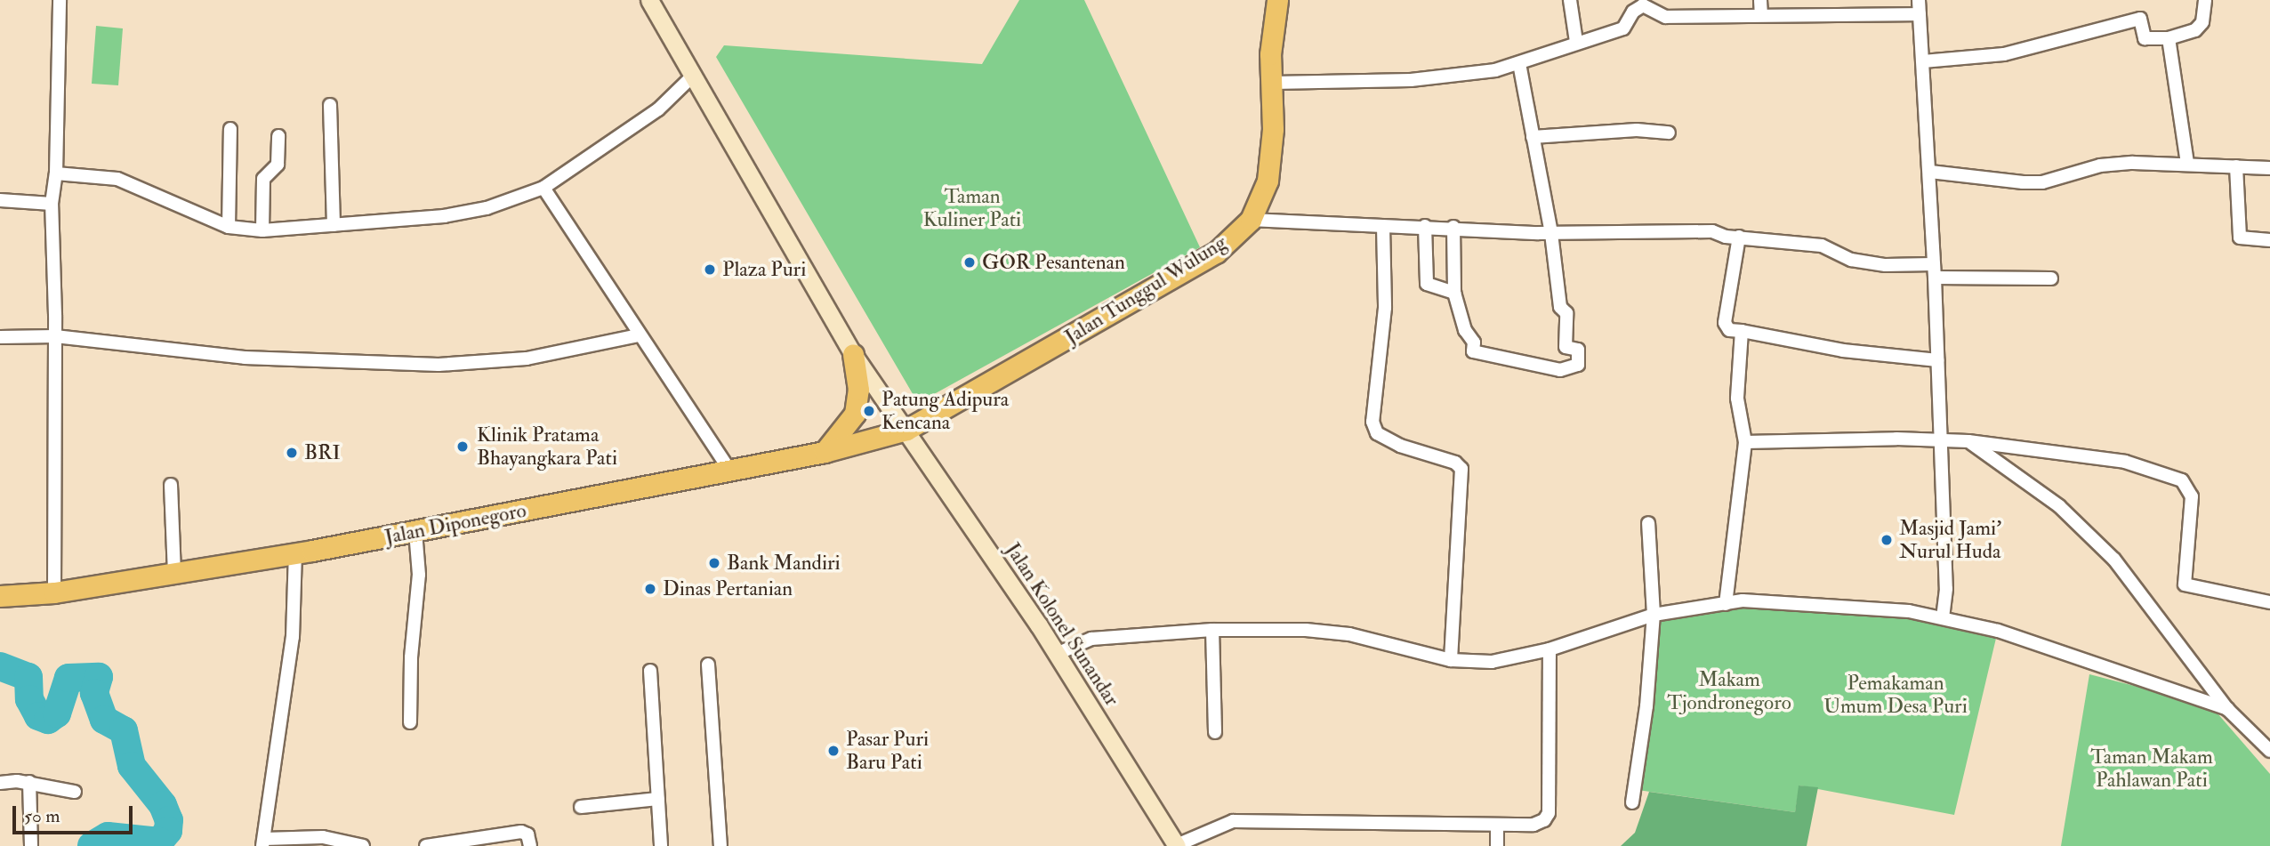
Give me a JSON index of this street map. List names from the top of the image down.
{
  "streets": {
    "main road": ["Jalan Tunggul Wulung", "Jalan Diponegoro", "Jalan Kolonel Sunandar"]
  },
  "crossings": [
    ["Jalan Tunggul Wulung", "Jalan Diponegoro"],
    ["Jalan Tunggul Wulung", "Jalan Kolonel Sunandar"],
    ["Jalan Diponegoro", "Jalan Kolonel Sunandar"]
  ],
  "parks": [
    "Taman Kuliner Pati",
    "Makam Tjondronegoro",
    "Pemakaman Umum Desa Puri",
    "Taman Makam Pahlawan Pati"
  ],
  "places": [
    "GOR Pesantenan",
    "Plaza Puri",
    "Patung Adipura Kencana",
    "Klinik Pratama Bhayangkara Pati",
    "BRI",
    "Masjid Jami' Nurul Huda",
    "Bank Mandiri",
    "Dinas Pertanian",
    "Pasar Puri Baru Pati"
  ],
  "scale_bar": "50 m"
}
